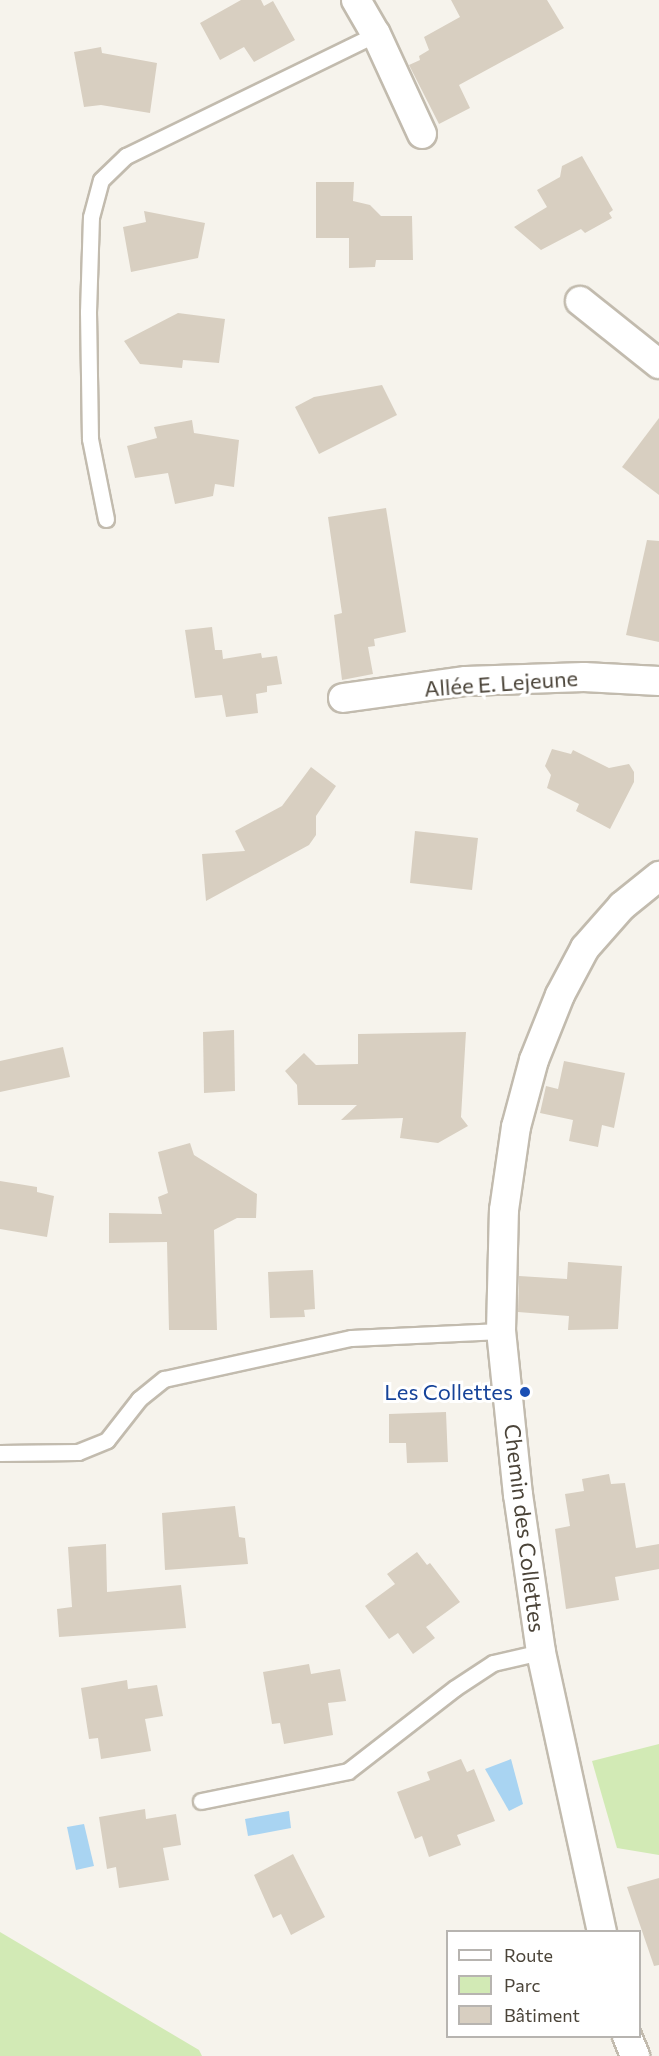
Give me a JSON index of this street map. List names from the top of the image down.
{
  "streets": {
    "street": ["Allée E. Lejeune", "Chemin des Collettes"]
  },
  "places": ["Les Collettes"],
  "legend": ["Route", "Parc", "Bâtiment"]
}
